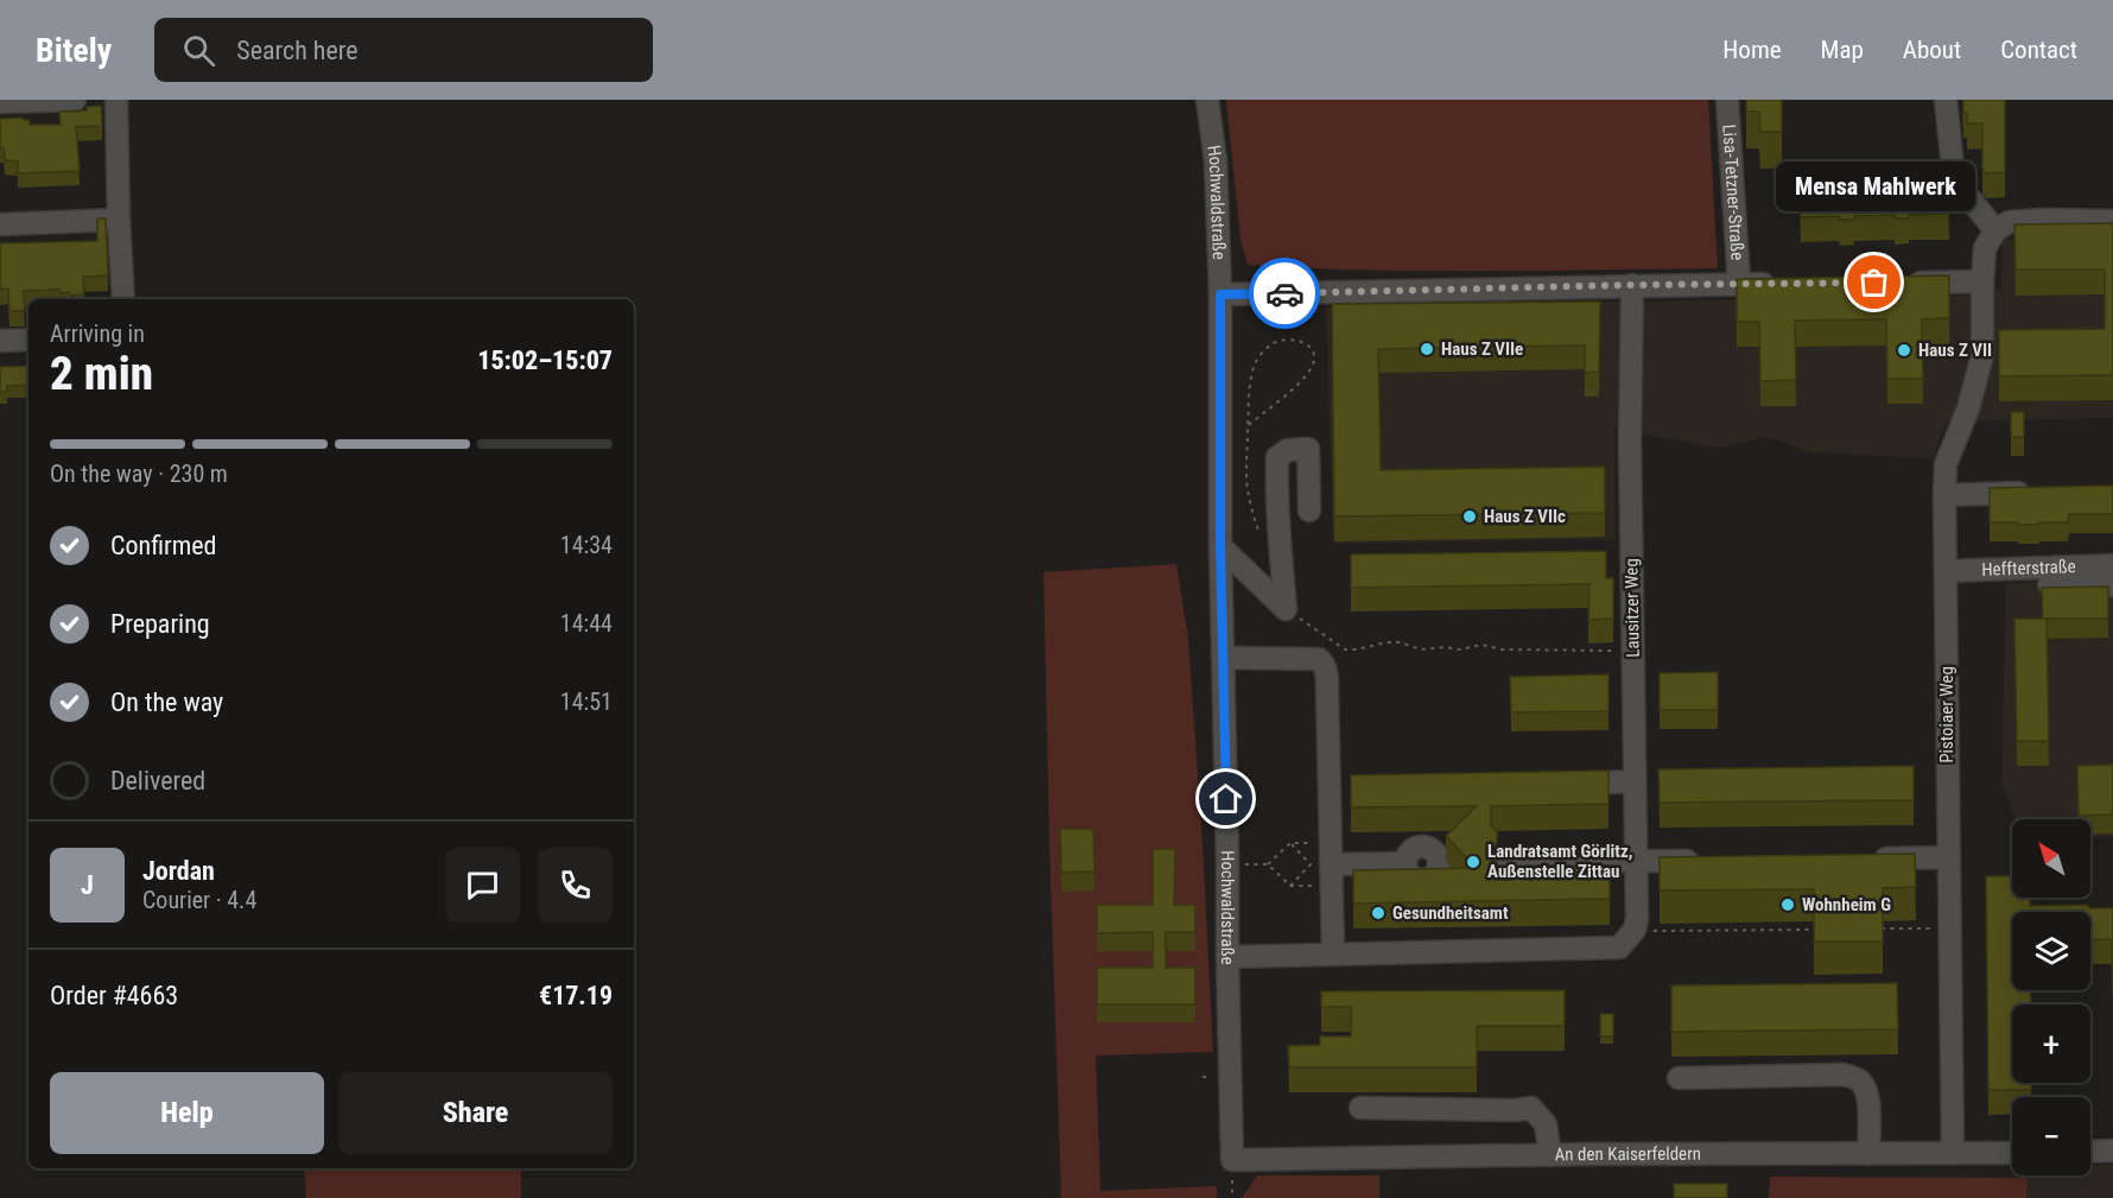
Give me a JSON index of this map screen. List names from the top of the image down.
{
  "streets": {
    "street": [
      "Lisa-Tetzner-Straße",
      "Hochwaldstraße",
      "Heffterstraße",
      "Lausitzer Weg",
      "Pistoiaer Weg",
      "An den Kaiserfeldern"
    ]
  },
  "crossings": [
    ["Hochwaldstraße", "An den Kaiserfeldern"],
    ["Heffterstraße", "Pistoiaer Weg"],
    ["Pistoiaer Weg", "An den Kaiserfeldern"]
  ],
  "places": [
    "Mensa Mahlwerk",
    "Haus Z VIIe",
    "Haus Z VII",
    "Haus Z VIIc",
    "Landratsamt Görlitz, Außenstelle Zittau",
    "Wohnheim G",
    "Gesundheitsamt"
  ],
  "north": "top left",
  "page": {
    "header": "Bitely",
    "search": "Search here",
    "nav": [
      "Home",
      "Map",
      "About",
      "Contact"
    ],
    "bubble": "Mensa Mahlwerk",
    "heading": ["2 min", "Arriving in", "15:02–15:07"],
    "panel": [
      "Jordan",
      "Courier · 4.4",
      "Order #4663",
      "€17.19"
    ],
    "bar": "On the way · 230 m",
    "list": [
      ["Confirmed", "14:34"],
      ["Preparing", "14:44"],
      ["On the way", "14:51"],
      "Delivered"
    ],
    "map_buttons": ["+", "−"],
    "round": "J",
    "buttons": ["Help", "Share"]
  }
}
